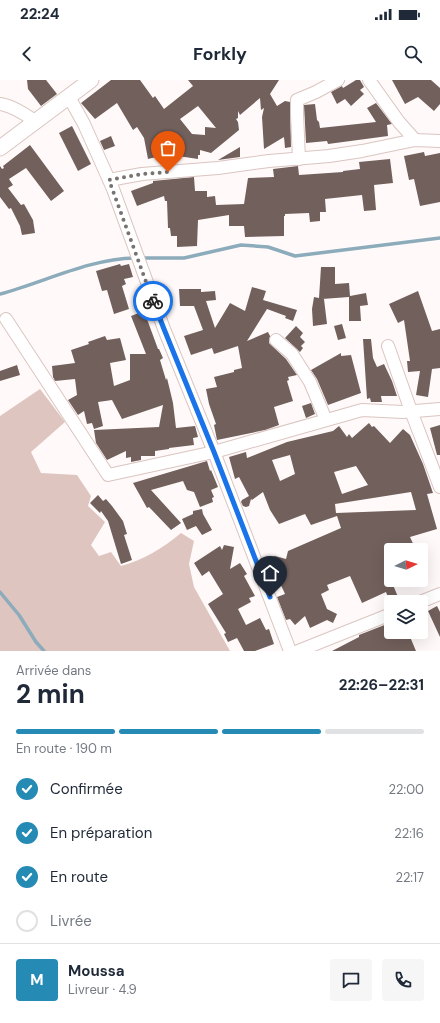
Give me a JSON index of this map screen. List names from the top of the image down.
{
  "north": "right",
  "page": {
    "status": "22:24",
    "header": "Forkly",
    "heading": ["2 min", "Arrivée dans", "22:26–22:31"],
    "panel": ["Moussa", "Livreur · 4.9"],
    "bar": "En route · 190 m",
    "list": [
      ["Confirmée", "22:00"],
      ["En préparation", "22:16"],
      ["En route", "22:17"],
      "Livrée"
    ],
    "round": "M"
  }
}
